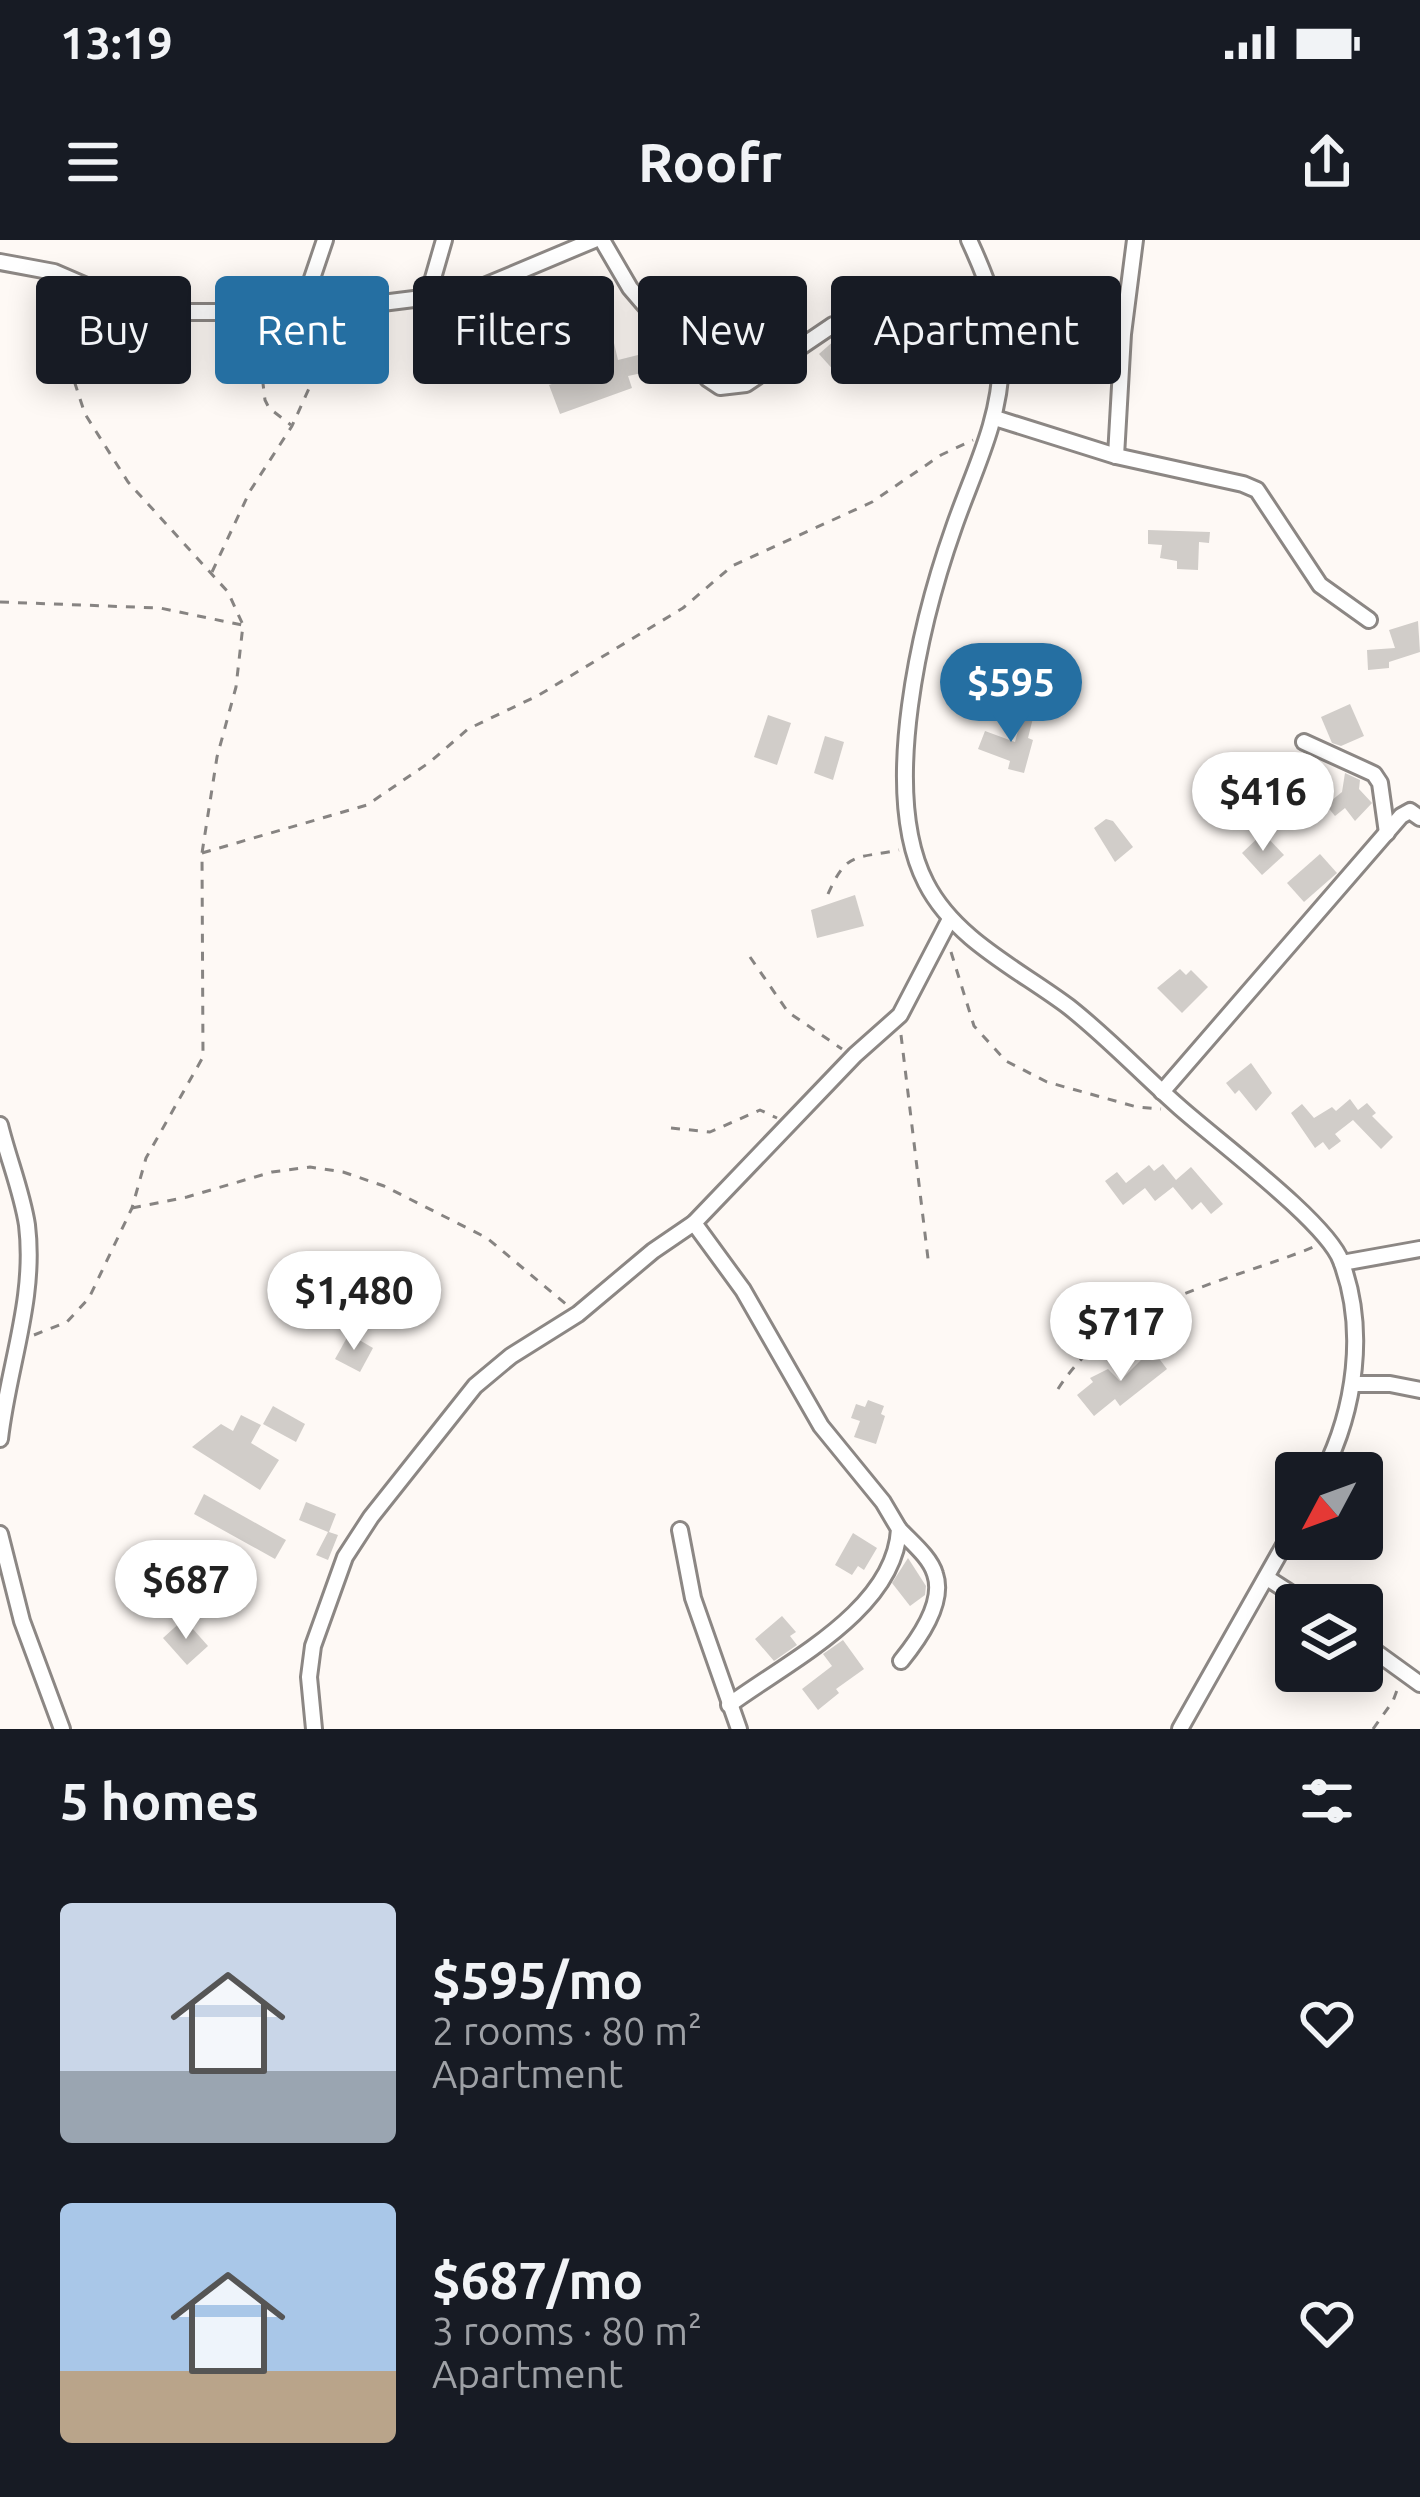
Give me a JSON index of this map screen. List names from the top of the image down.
{
  "north": "bottom left",
  "page": {
    "status": "13:19",
    "header": "Roofr",
    "chip": [
      "Buy",
      "Rent",
      "Filters",
      "New",
      "Apartment"
    ],
    "price": [
      "$595",
      "$416",
      "$1,480",
      "$717",
      "$687"
    ],
    "heading": "5 homes",
    "list": [
      {
        "name": "$595/mo",
        "note": "2 rooms · 80 m² · Apartment"
      },
      {
        "name": "$687/mo",
        "note": "3 rooms · 80 m² · Apartment"
      }
    ]
  }
}
